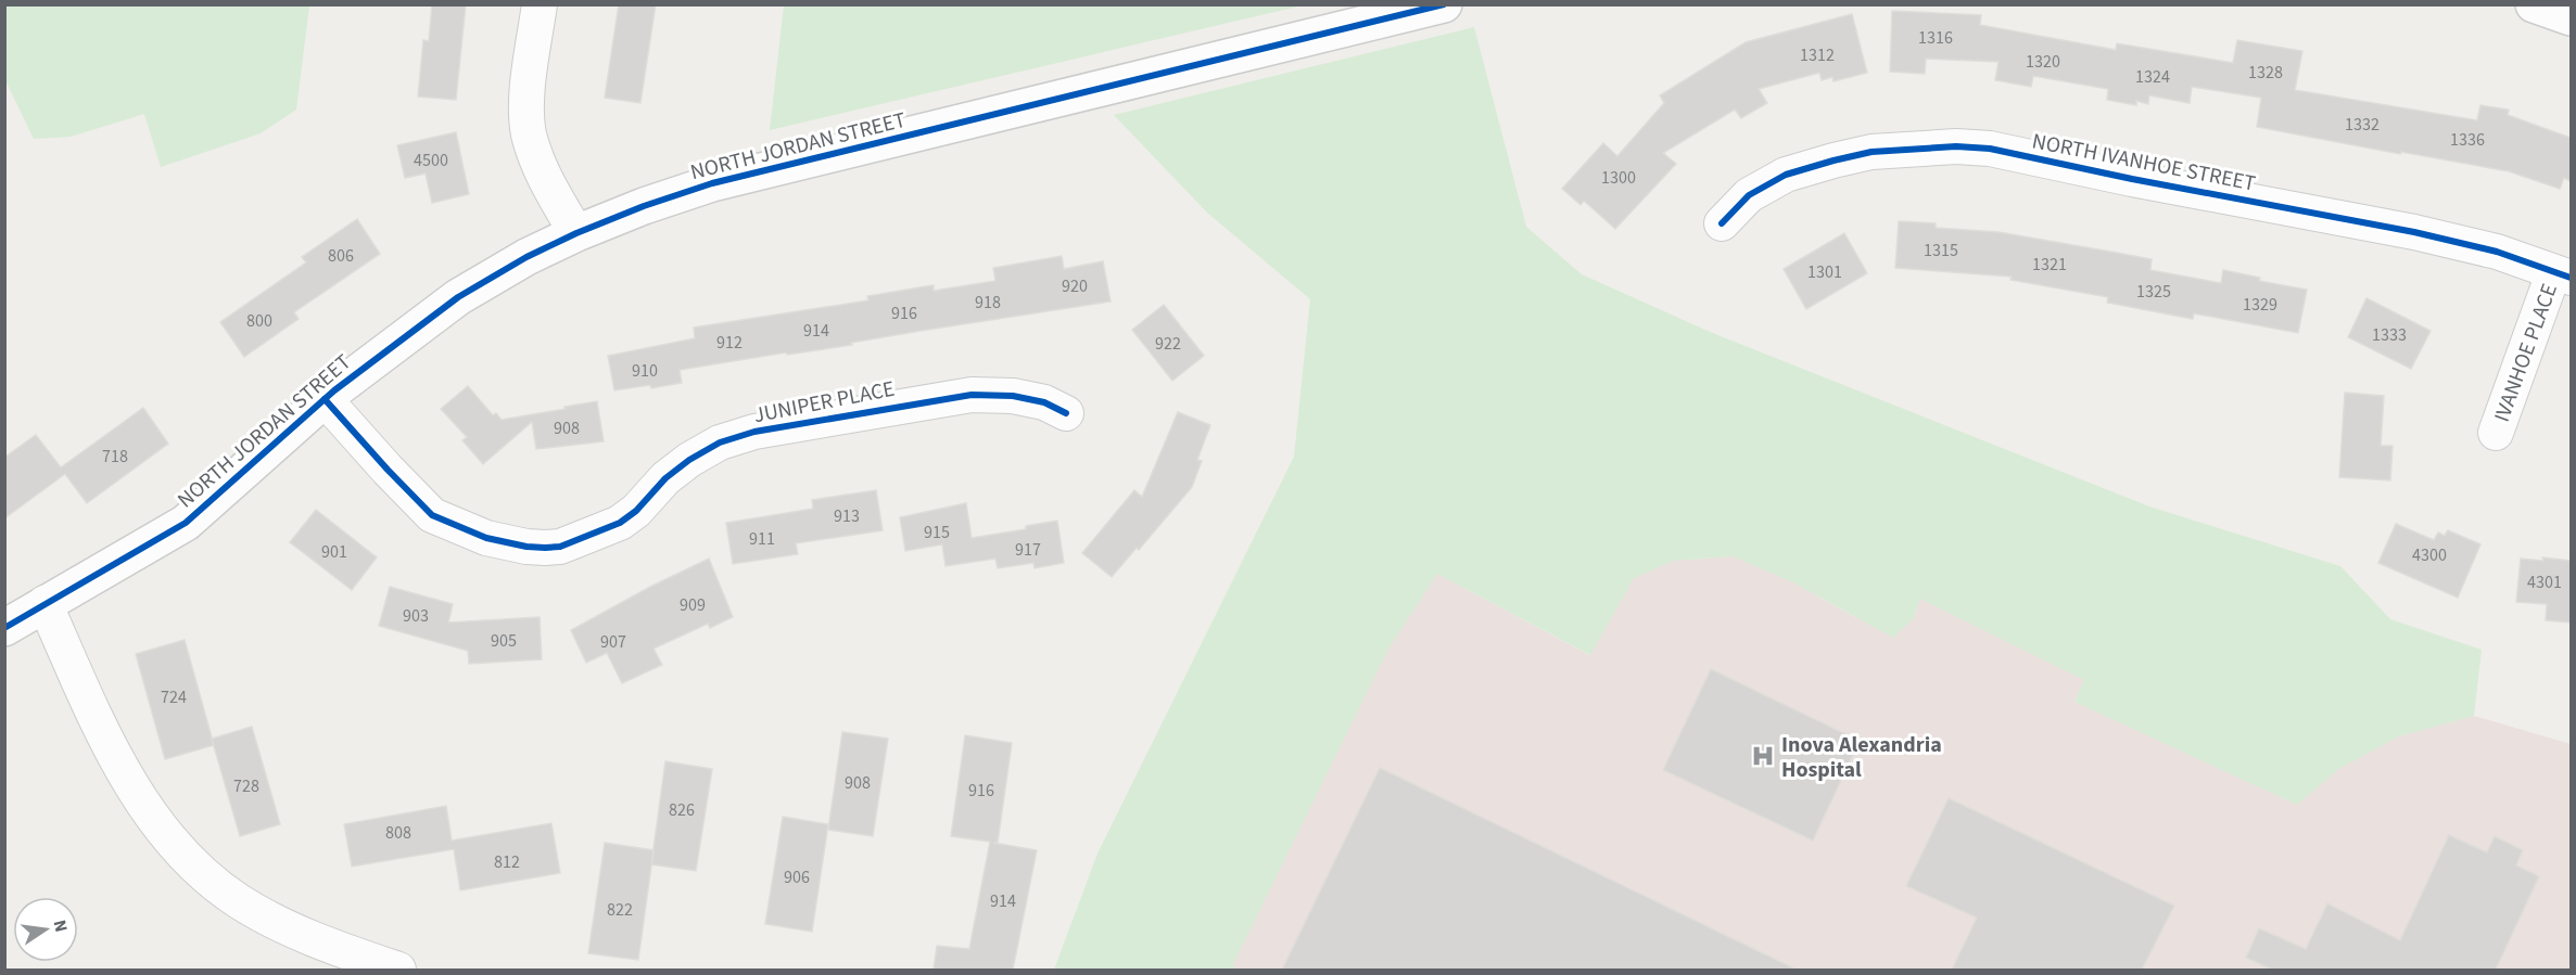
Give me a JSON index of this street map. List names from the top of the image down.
{
  "streets": {
    "street": [
      "NORTH JORDAN STREET",
      "NORTH IVANHOE STREET",
      "IVANHOE PLACE",
      "JUNIPER PLACE"
    ]
  },
  "crossings": [
    ["NORTH JORDAN STREET", "JUNIPER PLACE"],
    ["NORTH IVANHOE STREET", "IVANHOE PLACE"]
  ],
  "places": {
    "hospital": ["Inova Alexandria Hospital"]
  },
  "house_numbers": [
    "1316",
    "1312",
    "1320",
    "1328",
    "1324",
    "1332",
    "1336",
    "4500",
    "1300",
    "1315",
    "806",
    "1321",
    "1301",
    "920",
    "1325",
    "918",
    "1329",
    "916",
    "800",
    "914",
    "1333",
    "912",
    "922",
    "910",
    "908",
    "718",
    "913",
    "915",
    "911",
    "917",
    "901",
    "4300",
    "4301",
    "909",
    "903",
    "905",
    "907",
    "724",
    "908",
    "728",
    "916",
    "826",
    "808",
    "812",
    "906",
    "914",
    "822"
  ],
  "north": "right"
}
